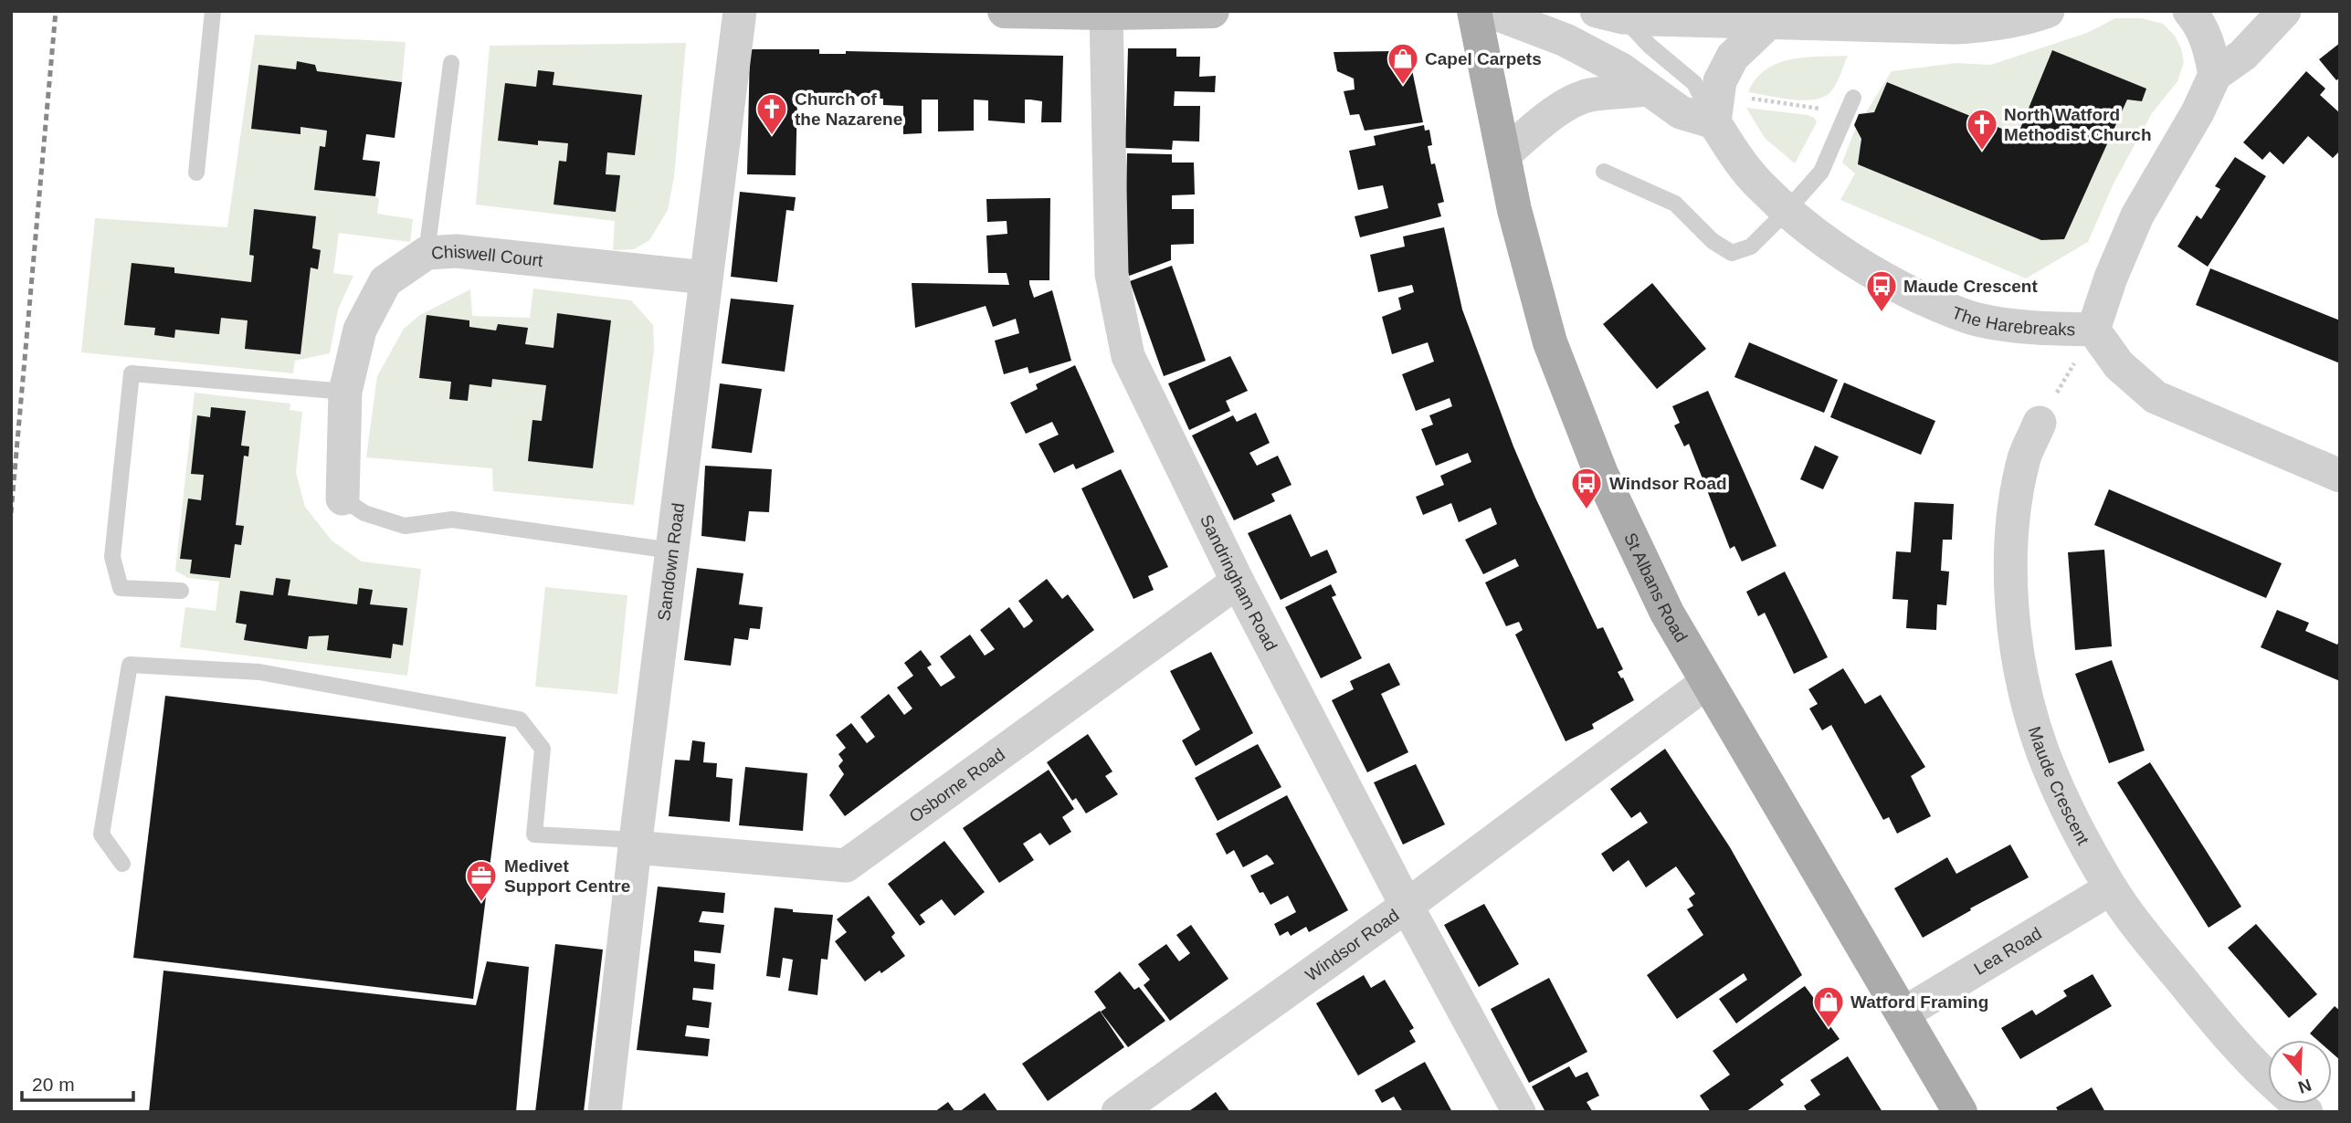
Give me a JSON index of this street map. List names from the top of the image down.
{
  "streets": {
    "main road": ["St Albans Road"],
    "street": [
      "Chiswell Court",
      "The Harebreaks",
      "Sandown Road",
      "Sandringham Road",
      "Maude Crescent",
      "Osborne Road",
      "Windsor Road",
      "Lea Road"
    ]
  },
  "crossings": [
    ["Chiswell Court", "Sandown Road"],
    ["Sandown Road", "Osborne Road"],
    ["Sandringham Road", "Osborne Road"],
    ["Sandringham Road", "Windsor Road"],
    ["St Albans Road", "Windsor Road"],
    ["St Albans Road", "Lea Road"],
    ["Maude Crescent", "Lea Road"]
  ],
  "places": {
    "shop": ["Capel Carpets", "Watford Framing"],
    "church": ["Church of the Nazarene", "North Watford Methodist Church"],
    "bus stop": ["Maude Crescent", "Windsor Road"],
    "office": ["Medivet Support Centre"]
  },
  "scale_bar": "20 m",
  "north": "bottom"
}
